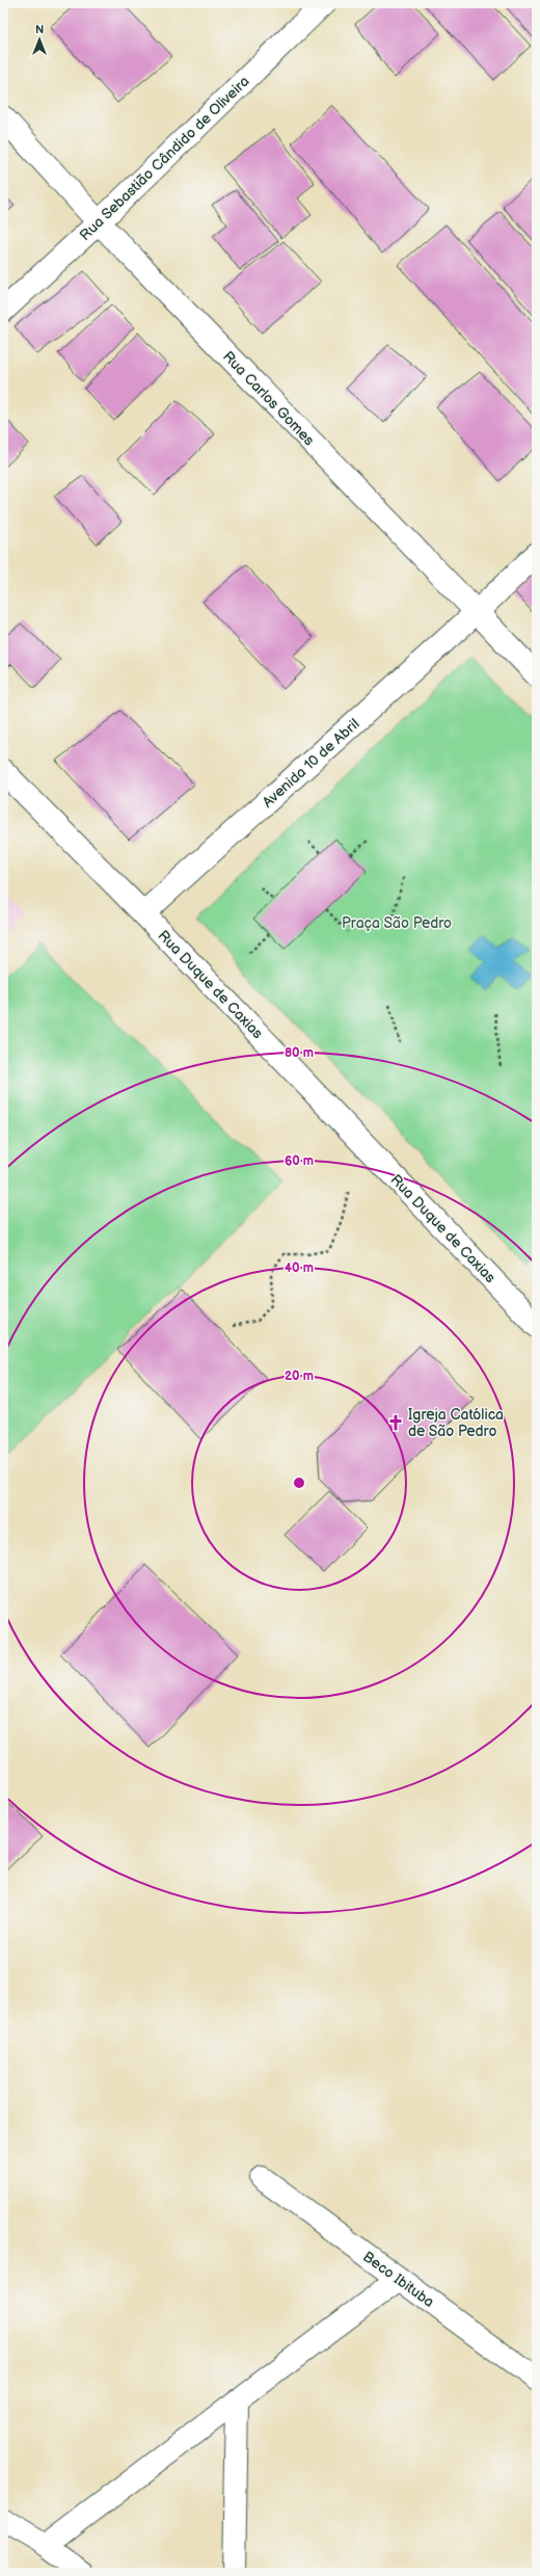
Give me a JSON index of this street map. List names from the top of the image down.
{
  "streets": {
    "street": [
      "Rua Sebastião Cândido de Oliveira",
      "Rua Carlos Gomes",
      "Avenida 10 de Abril",
      "Rua Duque de Caxias",
      "Beco Ibituba"
    ]
  },
  "crossings": [
    ["Rua Sebastião Cândido de Oliveira", "Rua Carlos Gomes"],
    ["Rua Carlos Gomes", "Avenida 10 de Abril"],
    ["Avenida 10 de Abril", "Rua Duque de Caxias"]
  ],
  "parks": ["Praça São Pedro"],
  "places": {
    "church": ["Igreja Católica de São Pedro"]
  },
  "north": "top",
  "rings": [
    "80 m",
    "60 m",
    "40 m",
    "20 m"
  ]
}
